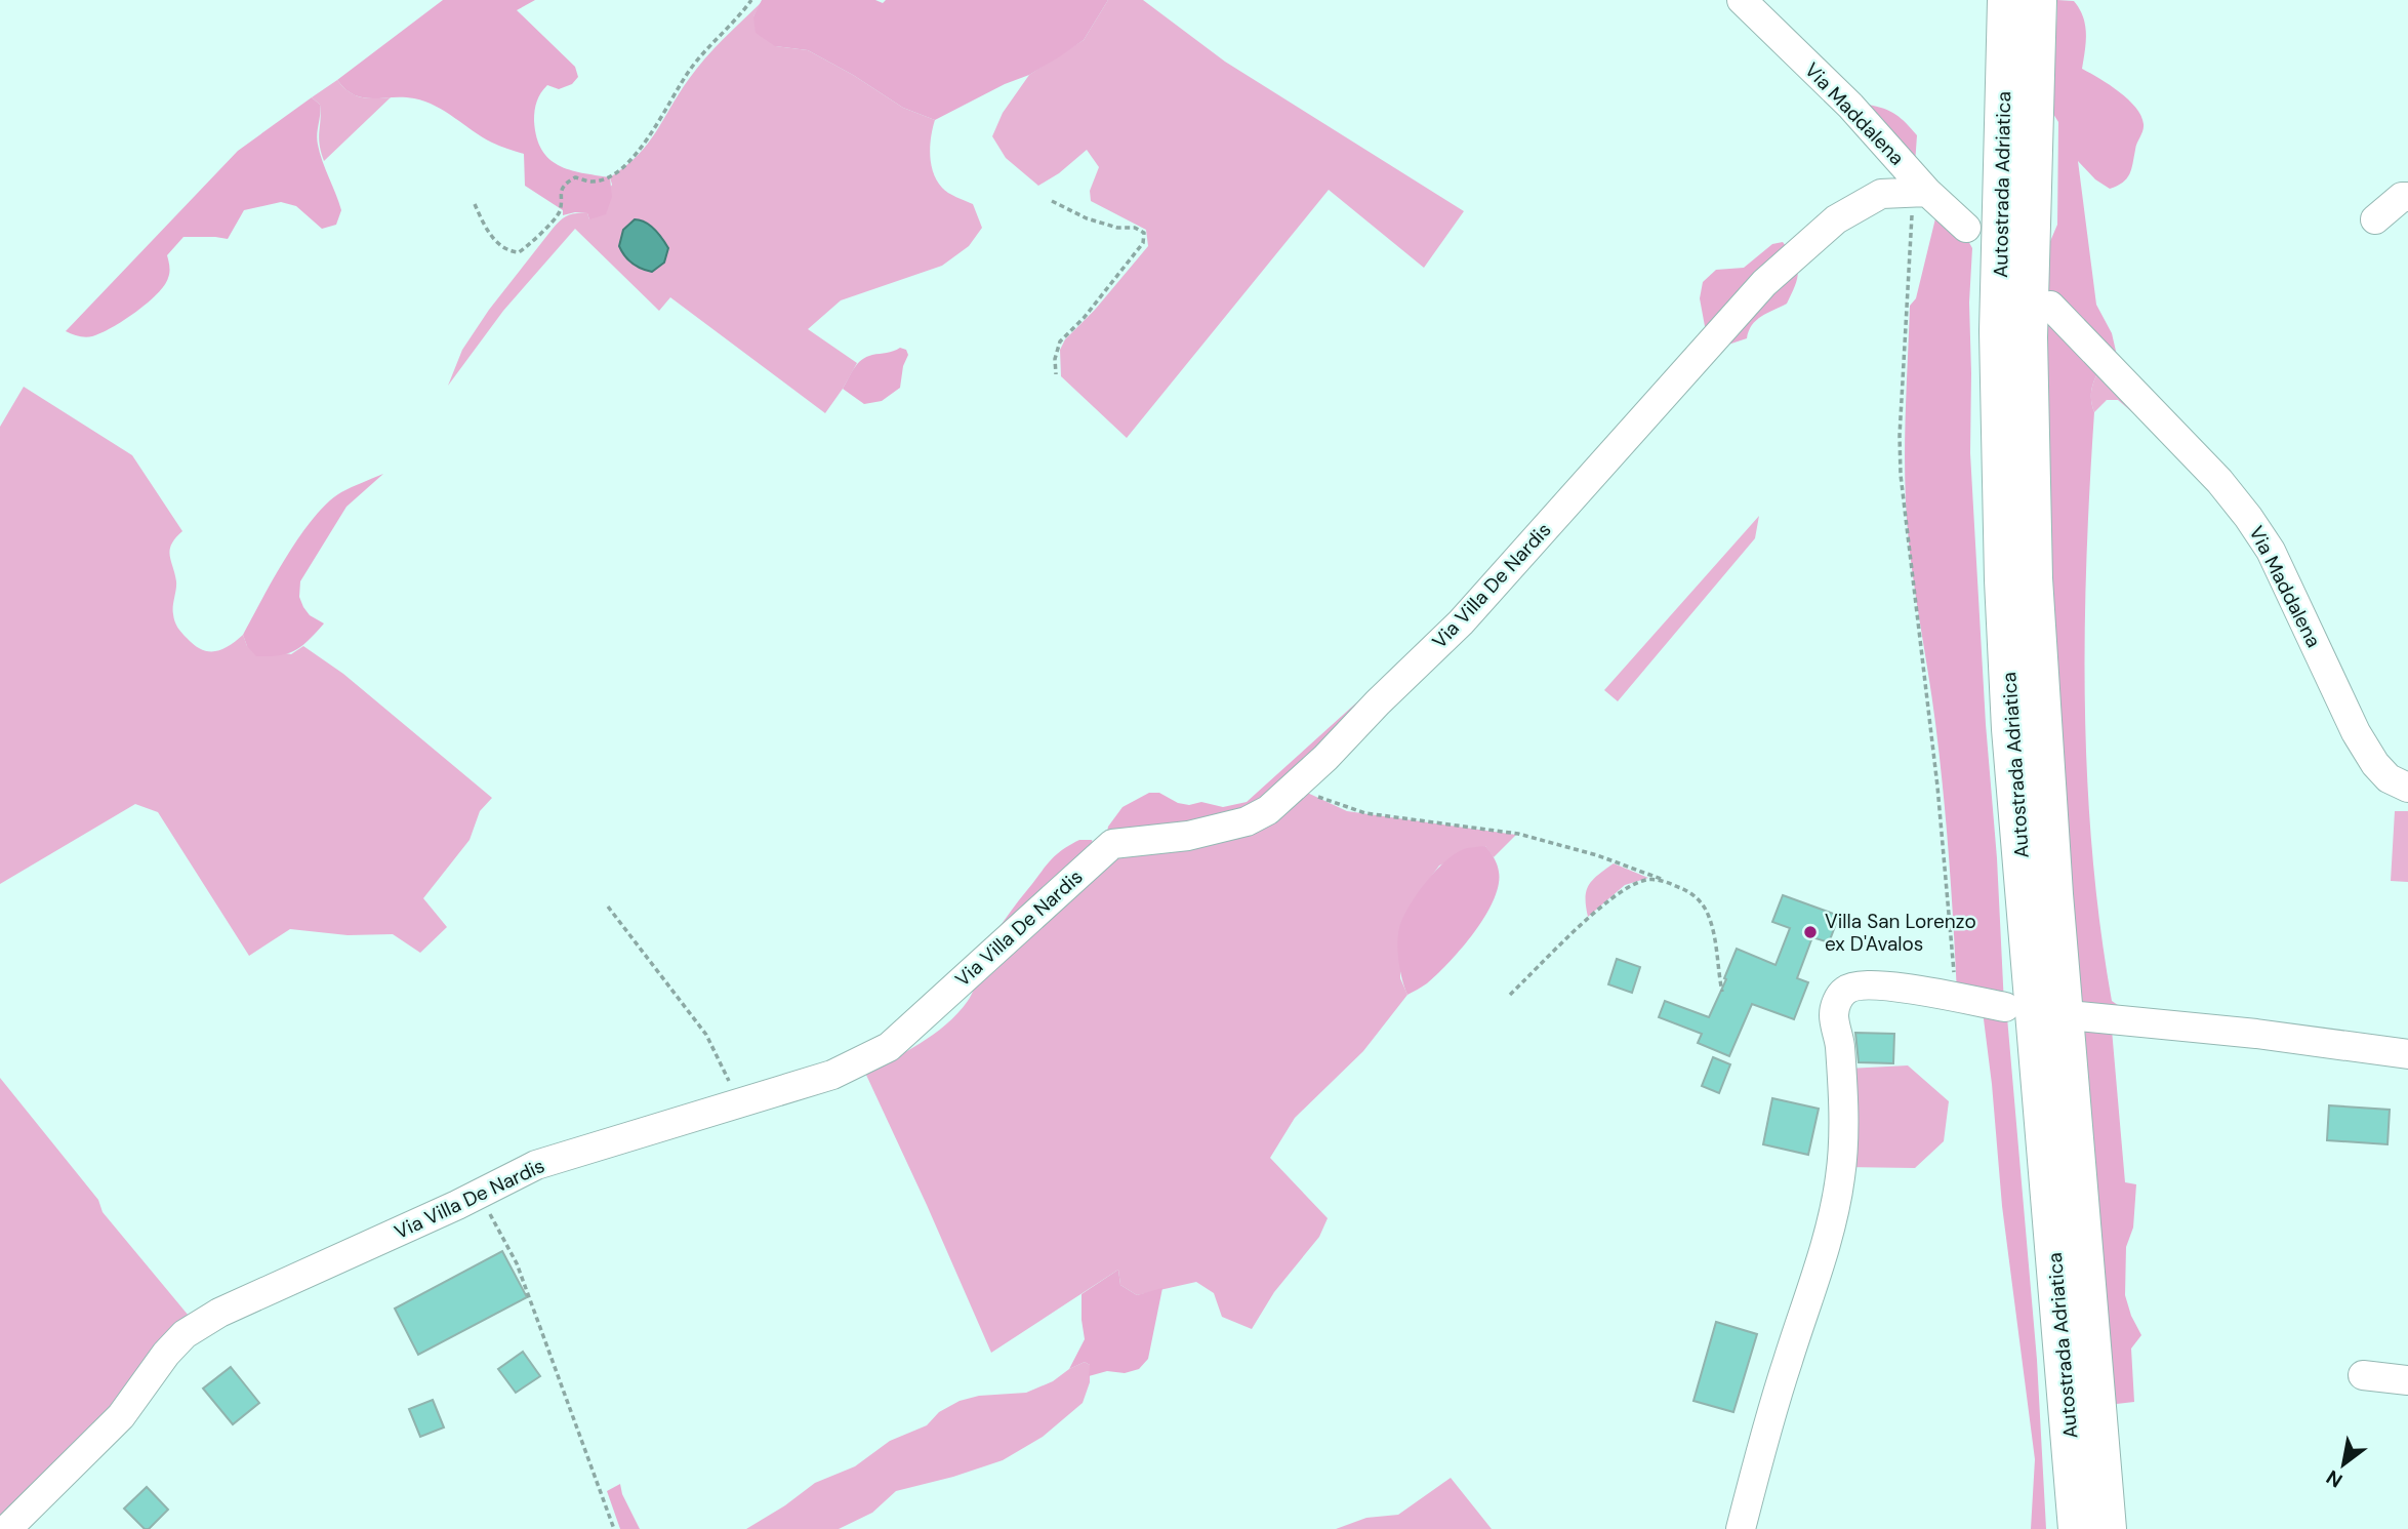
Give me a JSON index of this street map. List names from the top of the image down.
{
  "streets": {
    "highway": ["Autostrada Adriatica"],
    "street": ["Via Maddalena", "Via Villa De Nardis"]
  },
  "crossings": [
    ["Via Maddalena", "Via Villa De Nardis"]
  ],
  "places": ["Villa San Lorenzo ex D'Avalos"],
  "north": "bottom left"
}
